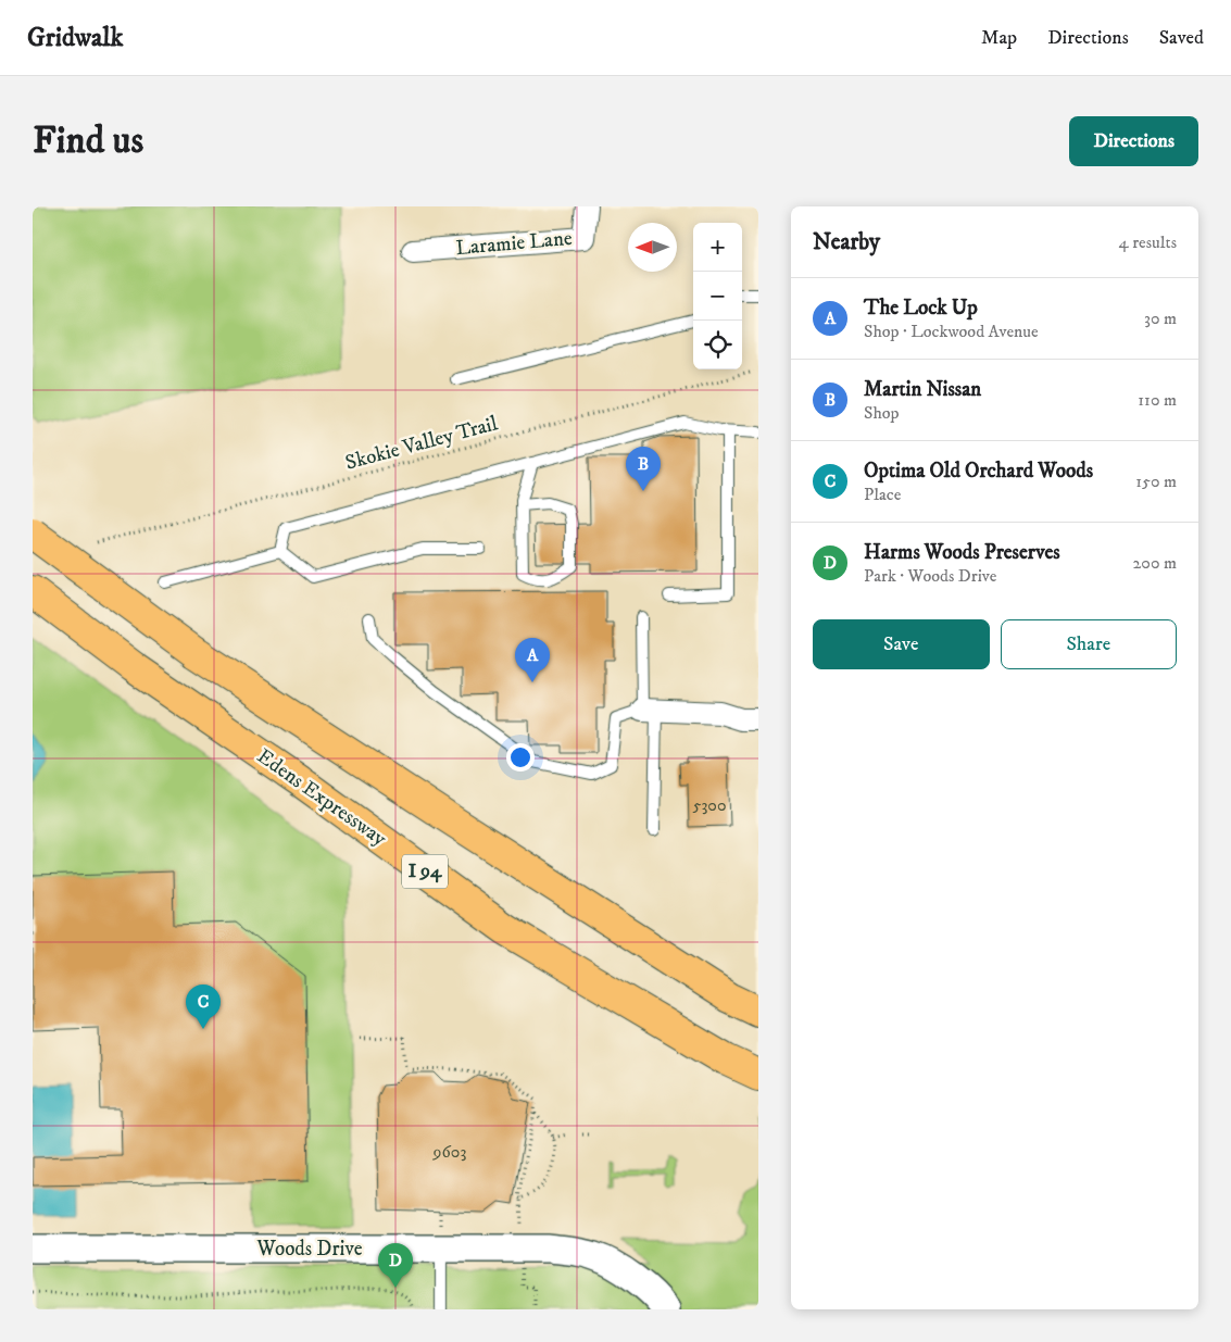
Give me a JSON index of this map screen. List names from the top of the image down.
{
  "streets": {
    "highway": ["Edens Expressway", "I 94"],
    "street": ["Laramie Lane", "Woods Drive"],
    "path": ["Skokie Valley Trail"]
  },
  "house_numbers": ["5300", "9603"],
  "north": "left",
  "page": {
    "header": "Gridwalk",
    "nav": ["Map", "Directions", "Saved"],
    "buttons": [
      "Directions",
      ["Save", "Share"]
    ],
    "title": "Find us",
    "heading": ["Nearby", "4 results"],
    "map_buttons": ["+", "−"],
    "list": [
      {
        "mark": "A",
        "name": "The Lock Up",
        "note": "Shop · Lockwood Avenue",
        "value": "30 m"
      },
      {
        "mark": "B",
        "name": "Martin Nissan",
        "note": "Shop",
        "value": "110 m"
      },
      {
        "mark": "C",
        "name": "Optima Old Orchard Woods",
        "note": "Place",
        "value": "150 m"
      },
      {
        "mark": "D",
        "name": "Harms Woods Preserves",
        "note": "Park · Woods Drive",
        "value": "200 m"
      }
    ],
    "pins": [
      "B",
      "A",
      "C",
      "D"
    ]
  }
}
